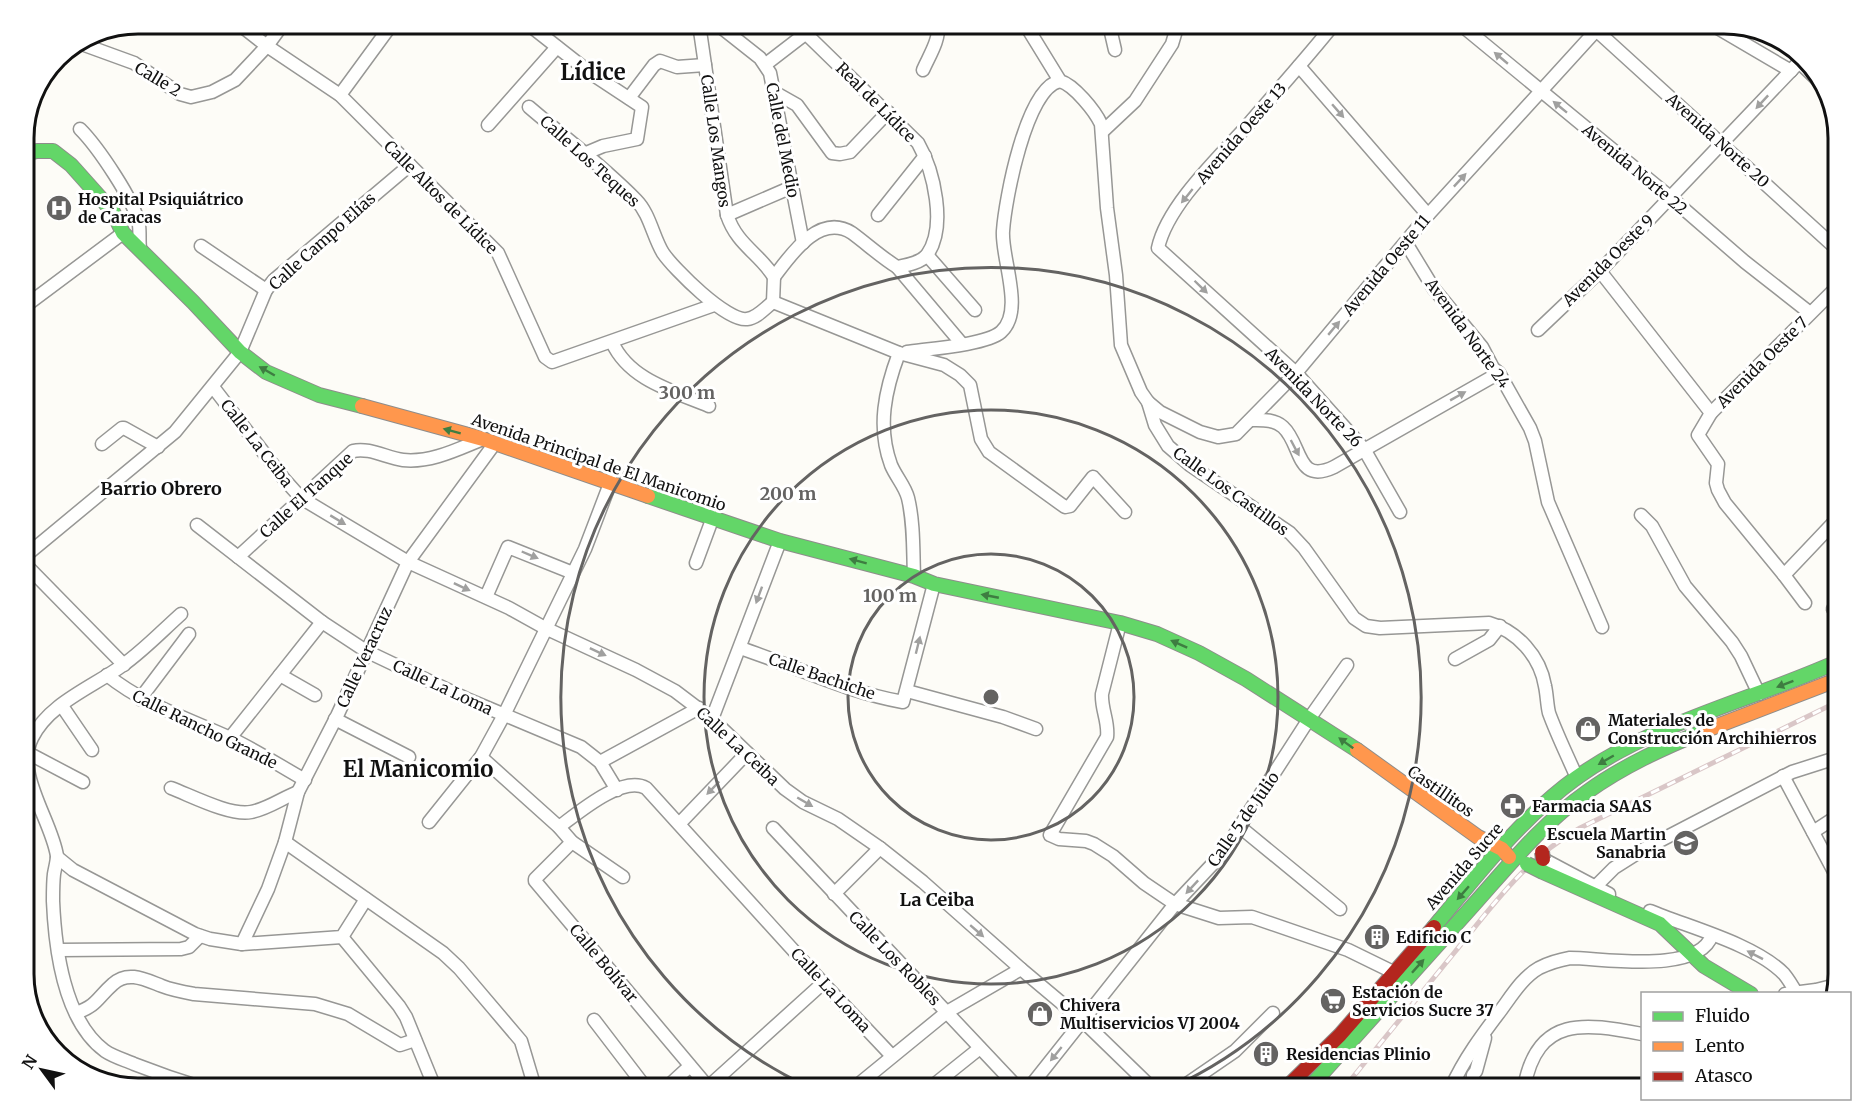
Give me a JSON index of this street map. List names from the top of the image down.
{
  "streets": {
    "street": [
      "Calle 2",
      "Real de Lídice",
      "Avenida Oeste 13",
      "Calle del Medio",
      "Avenida Norte 20",
      "Calle Los Mangos",
      "Calle Los Teques",
      "Avenida Norte 22",
      "Calle Altos de Lídice",
      "Calle Campo Elías",
      "Avenida Oeste 9",
      "Avenida Oeste 11",
      "Avenida Norte 24",
      "Avenida Oeste 7",
      "Avenida Norte 26",
      "Calle La Ceiba",
      "Avenida Principal de El Manicomio",
      "Calle Los Castillos",
      "Calle El Tanque",
      "Calle Veracruz",
      "Calle Bachiche",
      "Calle La Loma",
      "Calle Rancho Grande",
      "Castillitos",
      "Calle 5 de Julio",
      "Avenida Sucre",
      "Calle Los Robles",
      "Calle Bolívar"
    ]
  },
  "crossings": [
    ["Calle 2", "Calle Altos de Lídice"],
    ["Avenida Oeste 13", "Avenida Norte 26"],
    ["Avenida Norte 20", "Avenida Oeste 9"],
    ["Calle Los Teques", "Calle Altos de Lídice"],
    ["Avenida Norte 22", "Avenida Oeste 9"],
    ["Avenida Norte 22", "Avenida Oeste 11"],
    ["Avenida Norte 22", "Avenida Oeste 7"],
    ["Calle Altos de Lídice", "Calle Campo Elías"],
    ["Calle Campo Elías", "Calle La Ceiba"],
    ["Calle Campo Elías", "Avenida Principal de El Manicomio"],
    ["Avenida Oeste 11", "Avenida Norte 24"],
    ["Avenida Oeste 11", "Avenida Norte 26"],
    ["Avenida Oeste 11", "Calle Los Castillos"],
    ["Calle La Ceiba", "Calle El Tanque"],
    ["Calle La Ceiba", "Calle Veracruz"],
    ["Calle La Ceiba", "Calle 5 de Julio"],
    ["Avenida Principal de El Manicomio", "Calle El Tanque"],
    ["Avenida Principal de El Manicomio", "Calle Veracruz"],
    ["Avenida Principal de El Manicomio", "Castillitos"],
    ["Avenida Principal de El Manicomio", "Calle 5 de Julio"],
    ["Calle El Tanque", "Calle Veracruz"],
    ["Calle El Tanque", "Calle La Loma"],
    ["Calle Veracruz", "Calle La Loma"],
    ["Calle Veracruz", "Calle Rancho Grande"],
    ["Castillitos", "Avenida Sucre"]
  ],
  "one_way": [
    "Avenida Norte 22",
    "Avenida Oeste 11",
    "Avenida Norte 26",
    "Calle La Ceiba",
    "Avenida Principal de El Manicomio"
  ],
  "districts": [
    "Lídice",
    "Barrio Obrero",
    "El Manicomio",
    "La Ceiba"
  ],
  "places": {
    "hospital": ["Hospital Psiquiátrico de Caracas"],
    "shop": ["Materiales de Construcción Archihierros", "Chivera Multiservicios VJ 2004"],
    "pharmacy": ["Farmacia SAAS"],
    "school or university": ["Escuela Martin Sanabria"],
    "building": ["Edificio C", "Residencias Plinio"],
    "supermarket": ["Estación de Servicios Sucre 37"]
  },
  "legend": ["Fluido", "Lento", "Atasco"],
  "north": "top left",
  "rings": ["300 m", "200 m", "100 m"]
}
